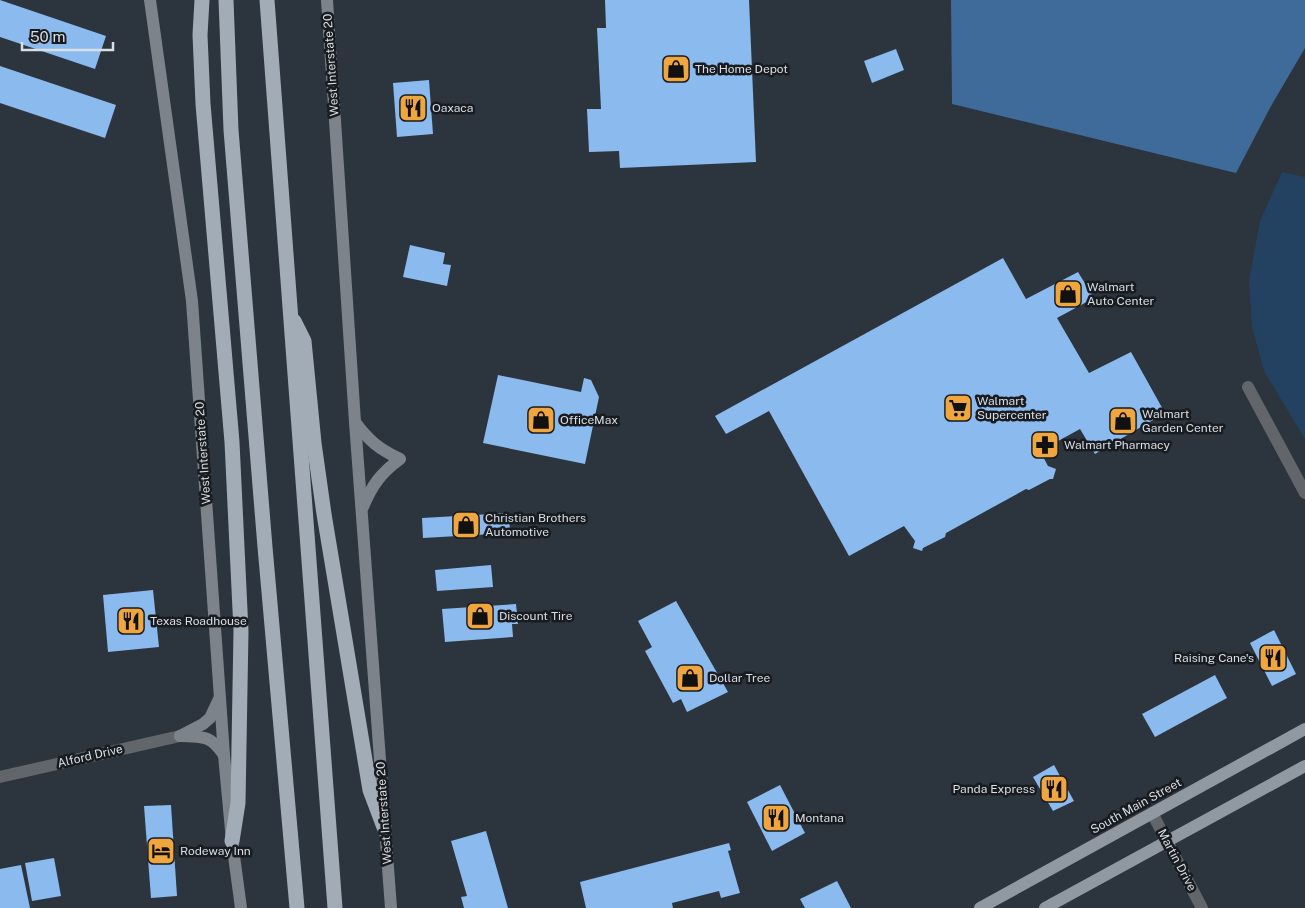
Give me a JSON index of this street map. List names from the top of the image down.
{
  "streets": {
    "main road": ["West Interstate 20", "South Main Street"],
    "street": ["Alford Drive", "Martin Drive"]
  },
  "crossings": [
    ["South Main Street", "Martin Drive"]
  ],
  "places": {
    "shop": [
      "The Home Depot",
      "Walmart Auto Center",
      "OfficeMax",
      "Walmart Garden Center",
      "Christian Brothers Automotive",
      "Discount Tire",
      "Dollar Tree"
    ],
    "restaurant": [
      "Oaxaca",
      "Texas Roadhouse",
      "Raising Cane's",
      "Panda Express",
      "Montana"
    ],
    "supermarket": ["Walmart Supercenter"],
    "pharmacy": ["Walmart Pharmacy"],
    "hotel": ["Rodeway Inn"]
  },
  "scale_bar": "50 m"
}
